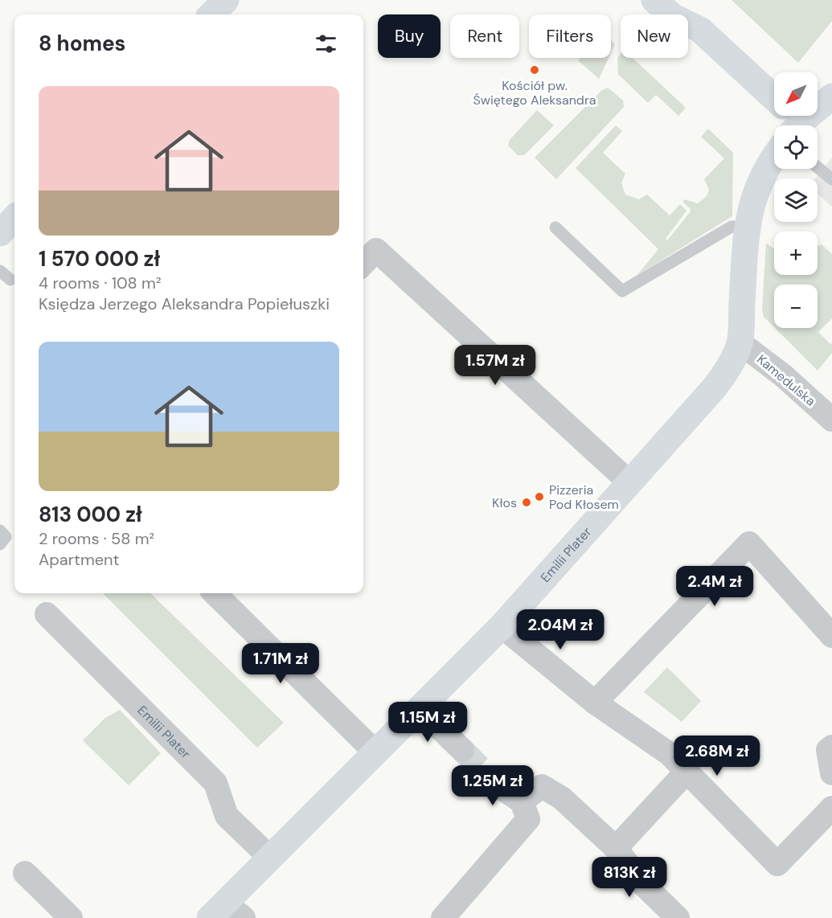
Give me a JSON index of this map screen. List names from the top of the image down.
{
  "streets": {
    "street": ["Kamedulska", "Emilii Plater"]
  },
  "crossings": [
    ["Kamedulska", "Emilii Plater"]
  ],
  "places": ["Kościół pw. Świętego Aleksandra", "Pizzeria Pod Kłosem", "Kłos"],
  "north": "bottom left",
  "page": {
    "chip": [
      "Buy",
      "Rent",
      "Filters",
      "New"
    ],
    "heading": "8 homes",
    "map_buttons": ["+", "−"],
    "list": [
      {
        "name": "1 570 000 zł",
        "note": "4 rooms · 108 m² · Księdza Jerzego Aleksandra Popiełuszki"
      },
      {
        "name": "813 000 zł",
        "note": "2 rooms · 58 m² · Apartment"
      }
    ],
    "price": [
      "1.57M zł",
      "2.4M zł",
      "2.04M zł",
      "1.71M zł",
      "1.15M zł",
      "2.68M zł",
      "1.25M zł",
      "813K zł"
    ]
  }
}
